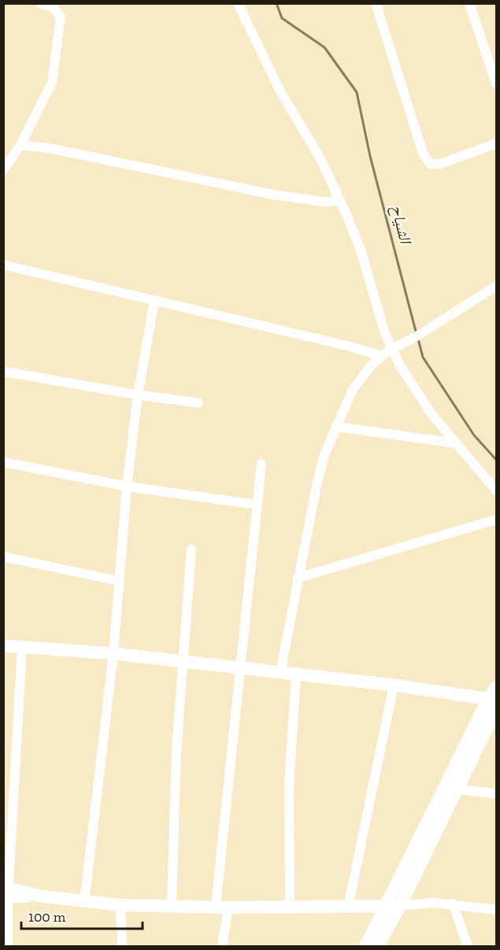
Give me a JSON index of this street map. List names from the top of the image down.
{
  "water": ["الشياح"],
  "scale_bar": "100 m"
}
